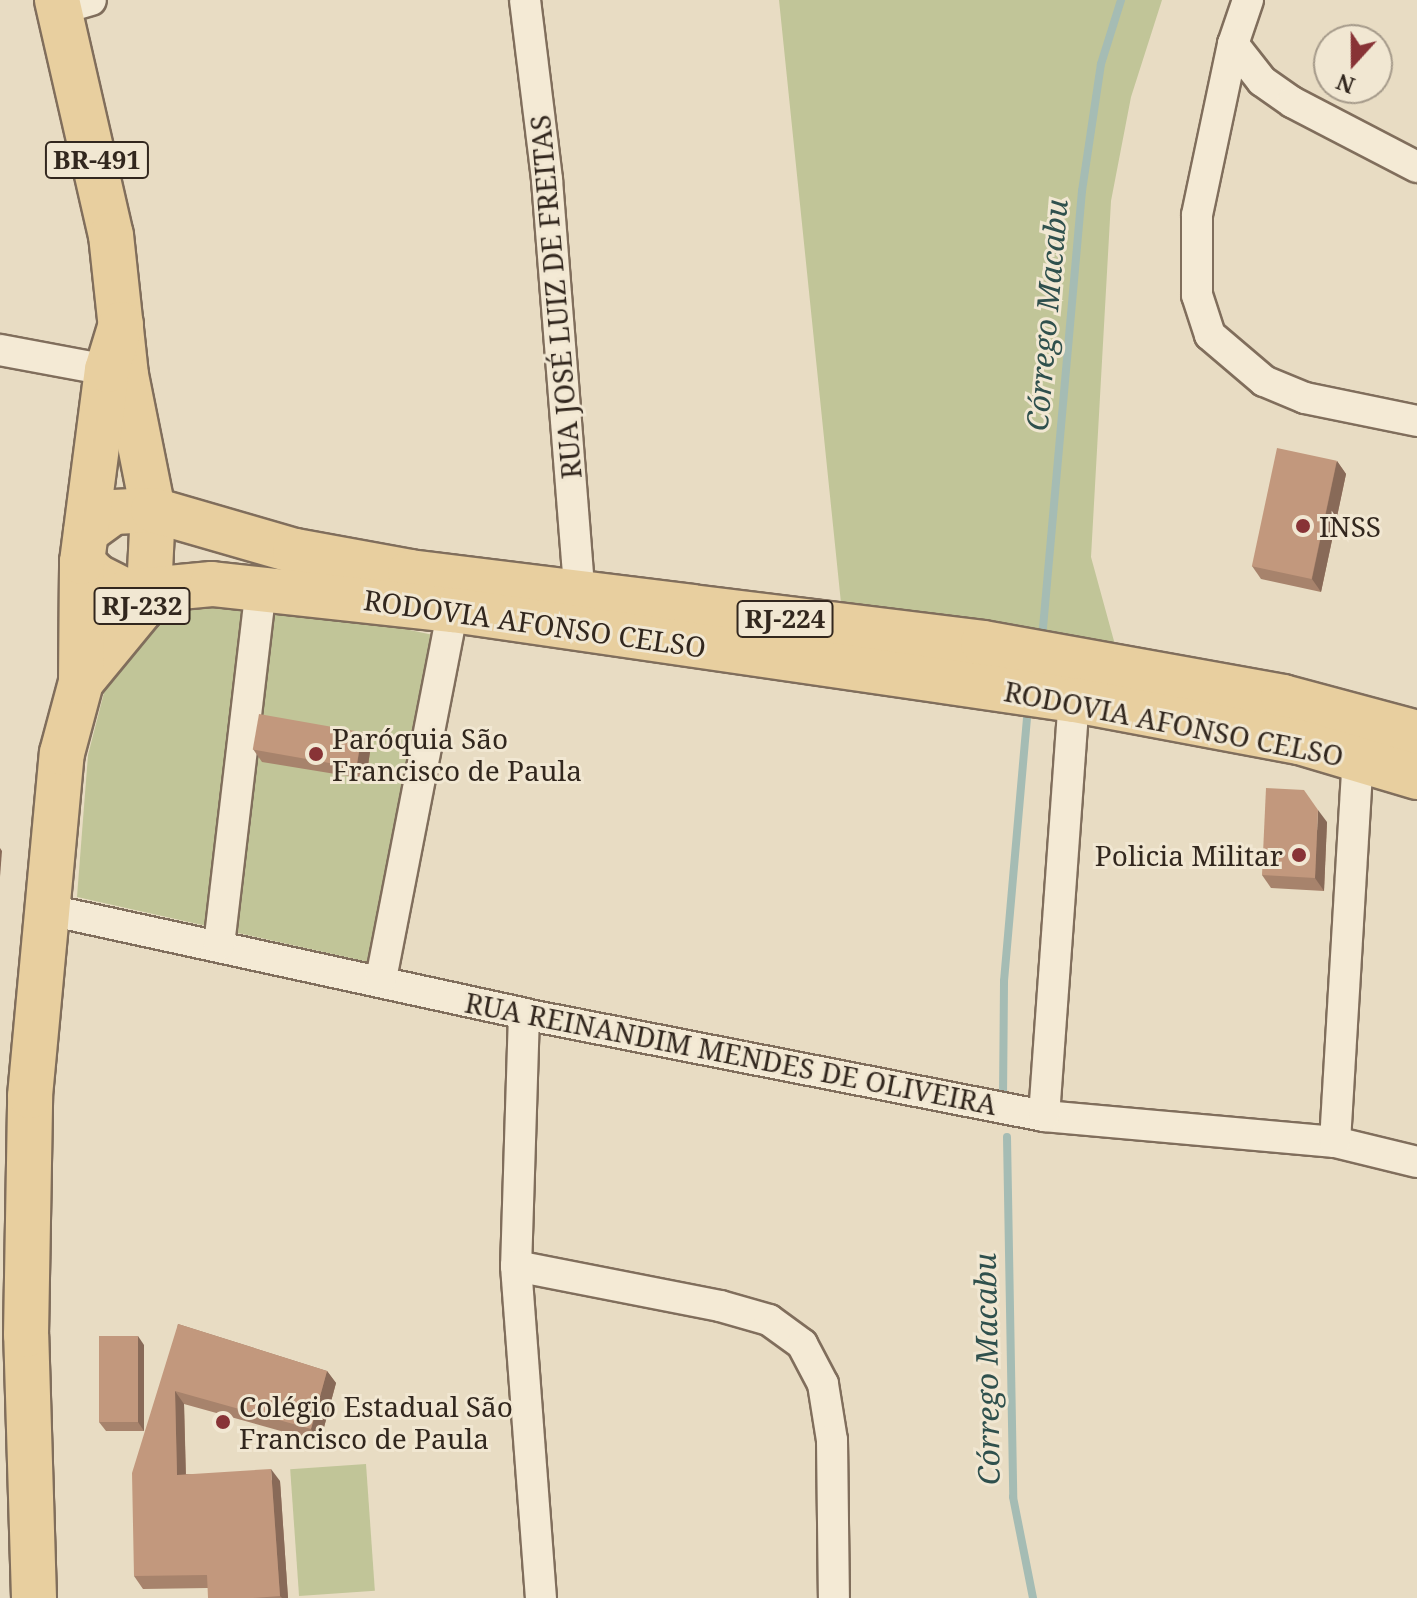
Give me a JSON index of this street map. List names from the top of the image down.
{
  "streets": {
    "main road": [
      "BR-491",
      "RJ-232",
      "RJ-224",
      "RODOVIA AFONSO CELSO"
    ],
    "street": ["RUA JOSÉ LUIZ DE FREITAS", "RUA REINANDIM MENDES DE OLIVEIRA"]
  },
  "crossings": [
    ["BR-491", "RJ-232"],
    ["BR-491", "RODOVIA AFONSO CELSO"],
    ["RUA JOSÉ LUIZ DE FREITAS", "RODOVIA AFONSO CELSO"],
    ["RJ-232", "RODOVIA AFONSO CELSO"]
  ],
  "water": ["Córrego Macabu"],
  "places": [
    "INSS",
    "Paróquia São Francisco de Paula",
    "Policia Militar",
    "Colégio Estadual São Francisco de Paula"
  ],
  "north": "bottom"
}
